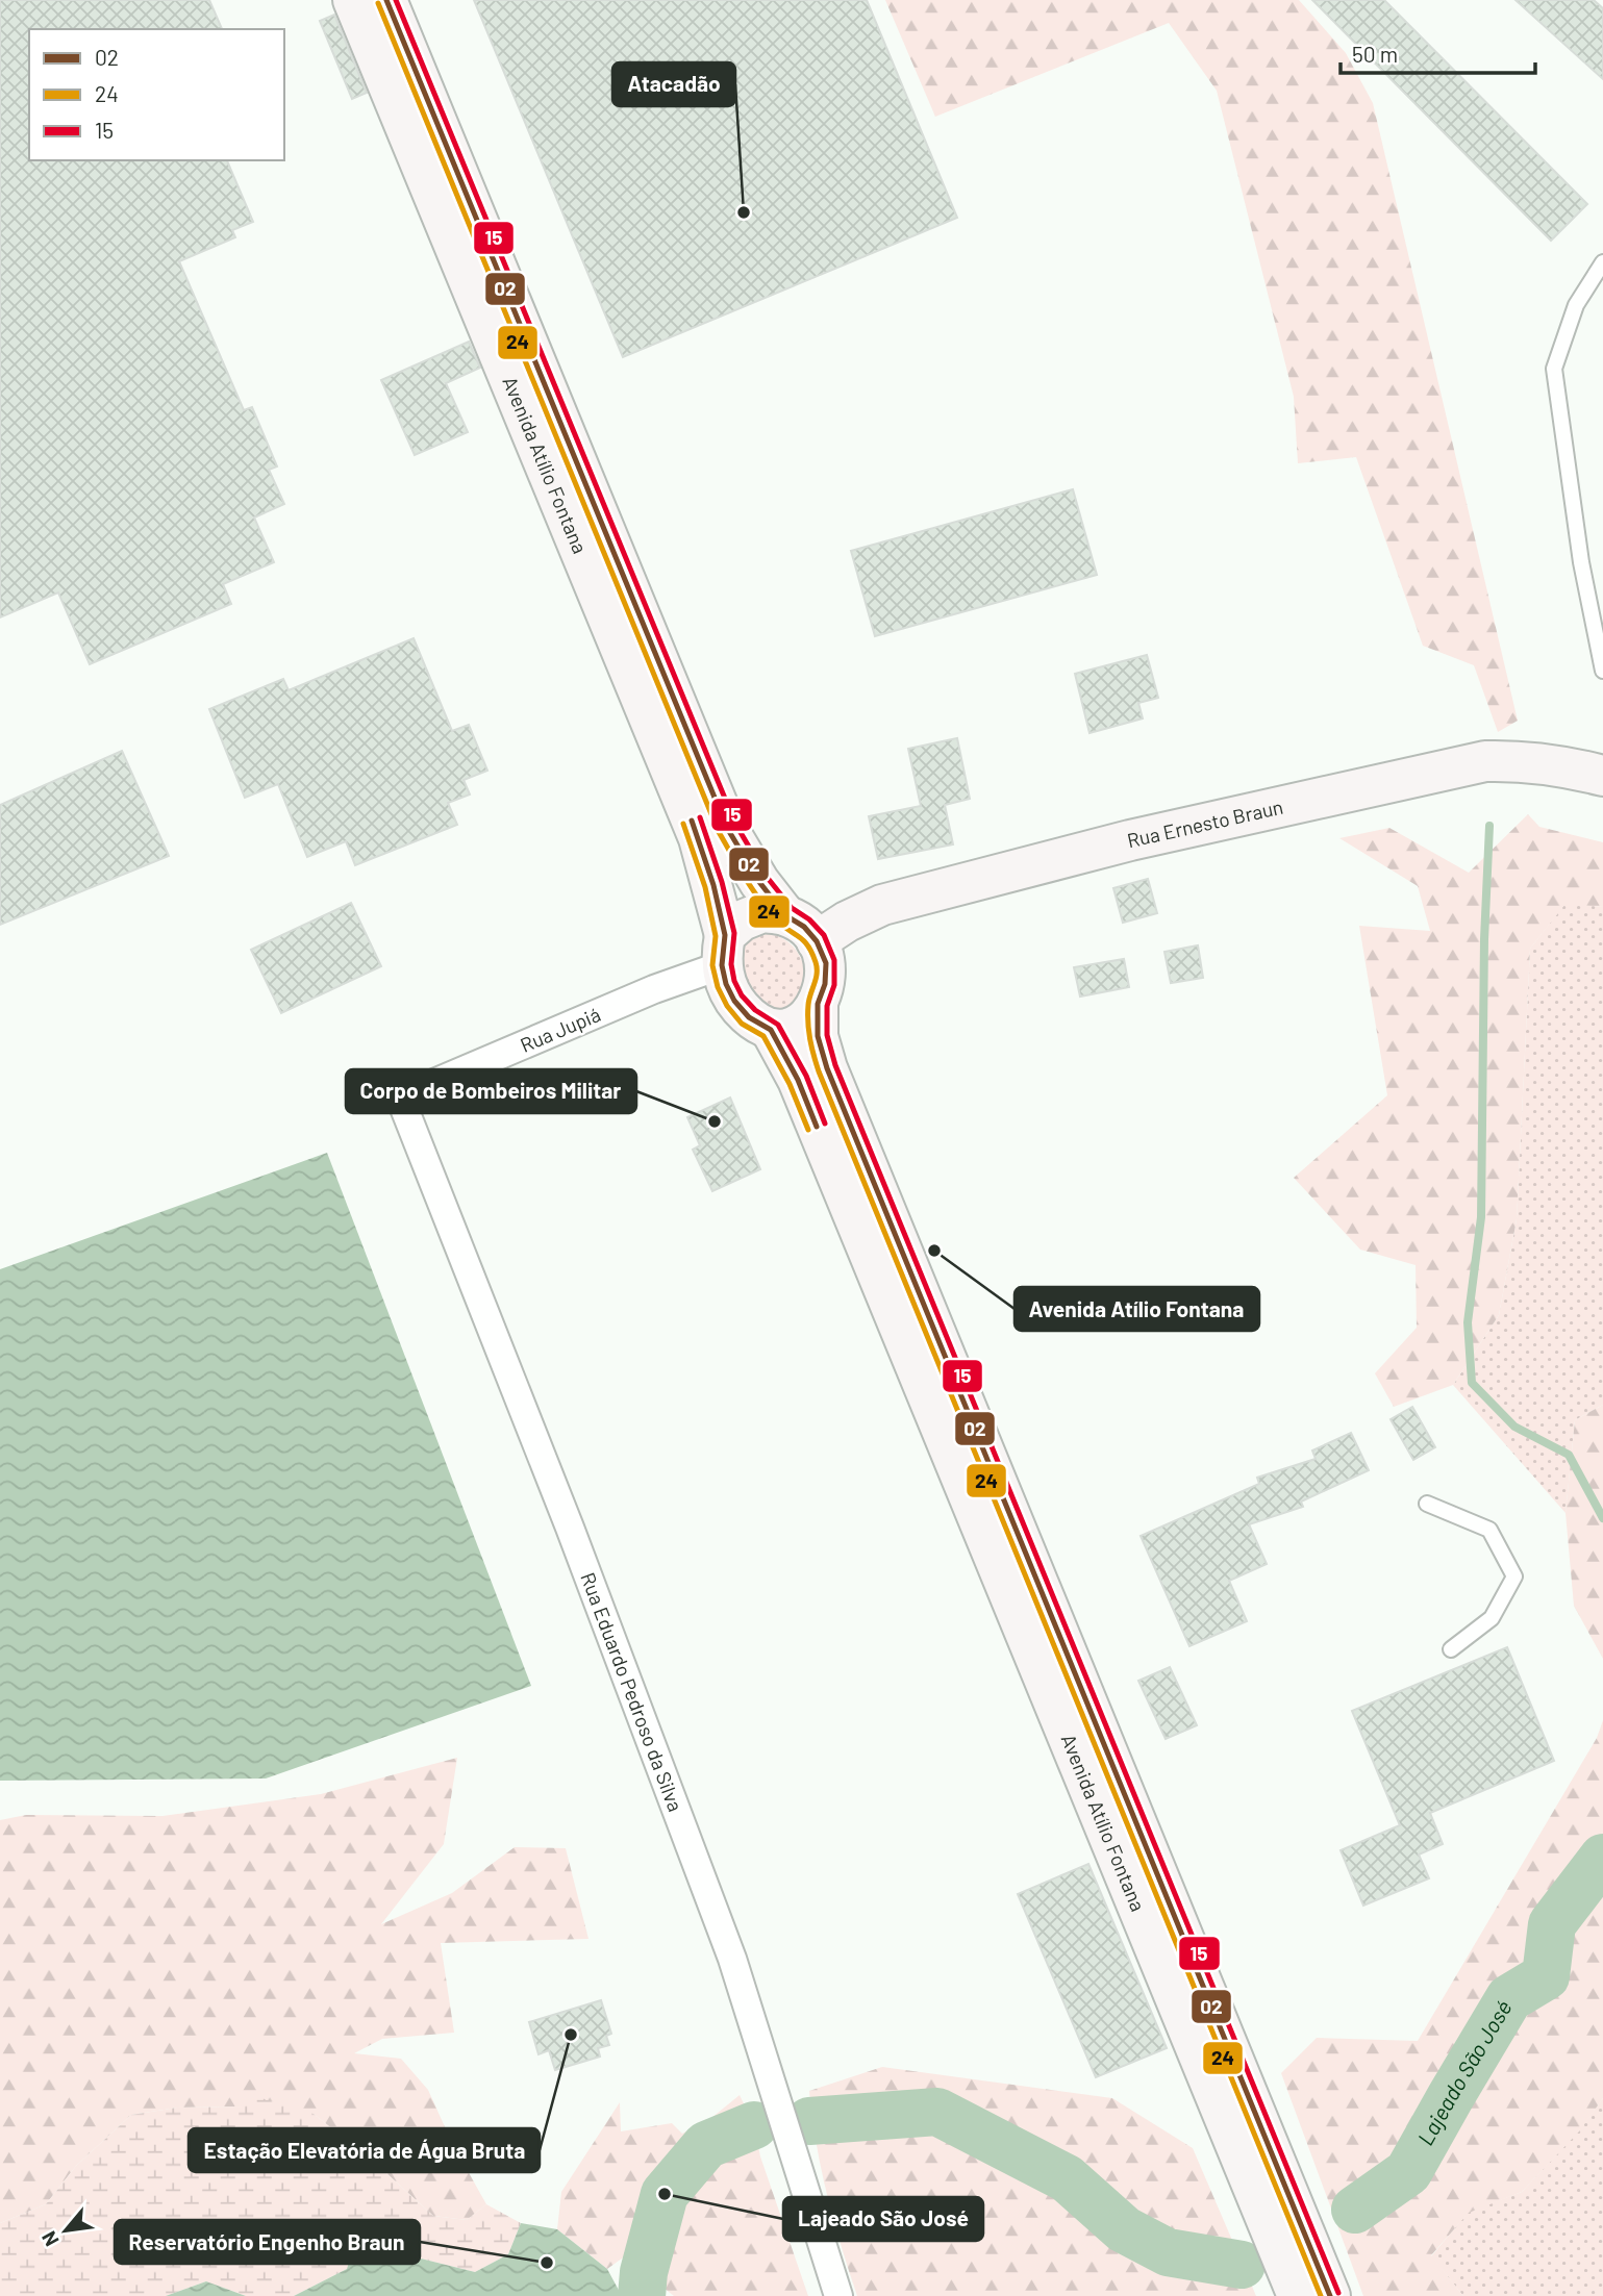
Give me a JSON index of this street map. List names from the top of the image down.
{
  "streets": {
    "main road": ["Avenida Atílio Fontana", "Rua Ernesto Braun"],
    "street": ["Rua Jupiá", "Rua Eduardo Pedroso da Silva"]
  },
  "crossings": [
    ["Avenida Atílio Fontana", "Rua Ernesto Braun"],
    ["Avenida Atílio Fontana", "Rua Jupiá"],
    ["Rua Ernesto Braun", "Rua Jupiá"],
    ["Rua Jupiá", "Rua Eduardo Pedroso da Silva"]
  ],
  "water": ["Lajeado São José"],
  "places": [
    "Atacadão",
    "Corpo de Bombeiros Militar",
    "Avenida Atílio Fontana",
    "Estação Elevatória de Água Bruta",
    "Lajeado São José",
    "Reservatório Engenho Braun"
  ],
  "lines": ["transit line 02", "transit line 15", "transit line 24"],
  "legend": ["02", "24", "15"],
  "scale_bar": "50 m",
  "north": "bottom left"
}
